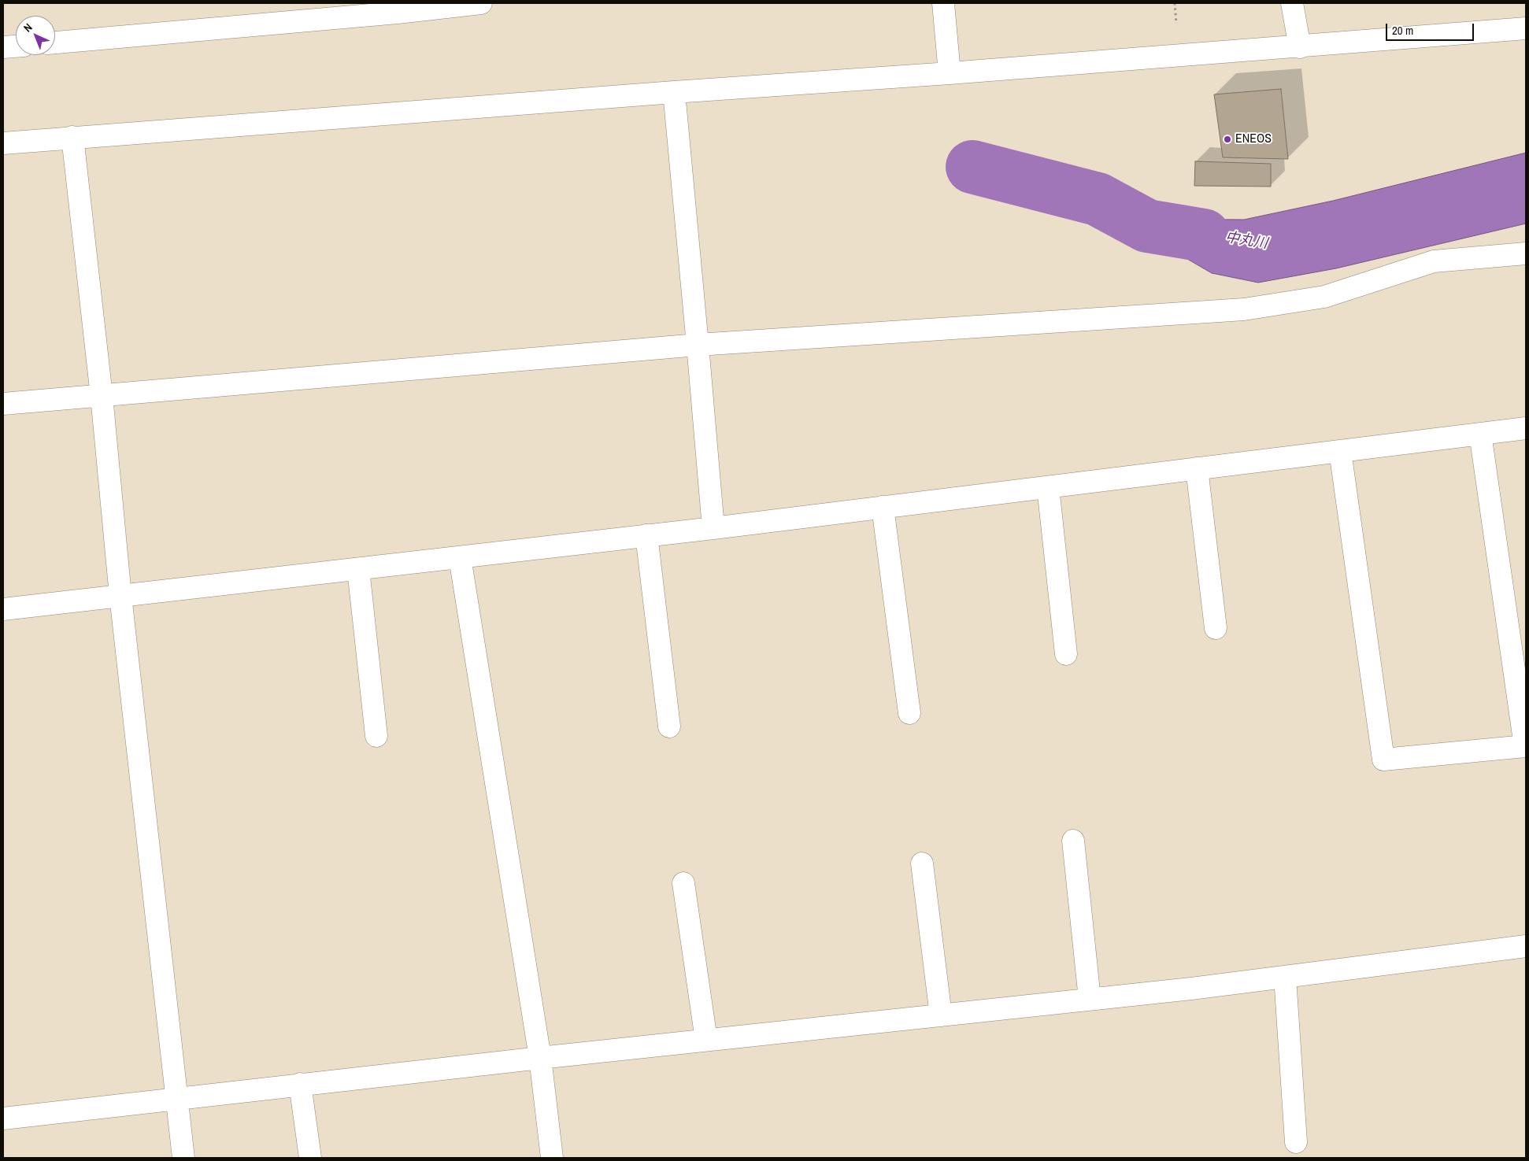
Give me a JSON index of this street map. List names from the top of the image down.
{
  "water": ["中丸川"],
  "places": ["ENEOS"],
  "scale_bar": "20 m",
  "north": "top left"
}
